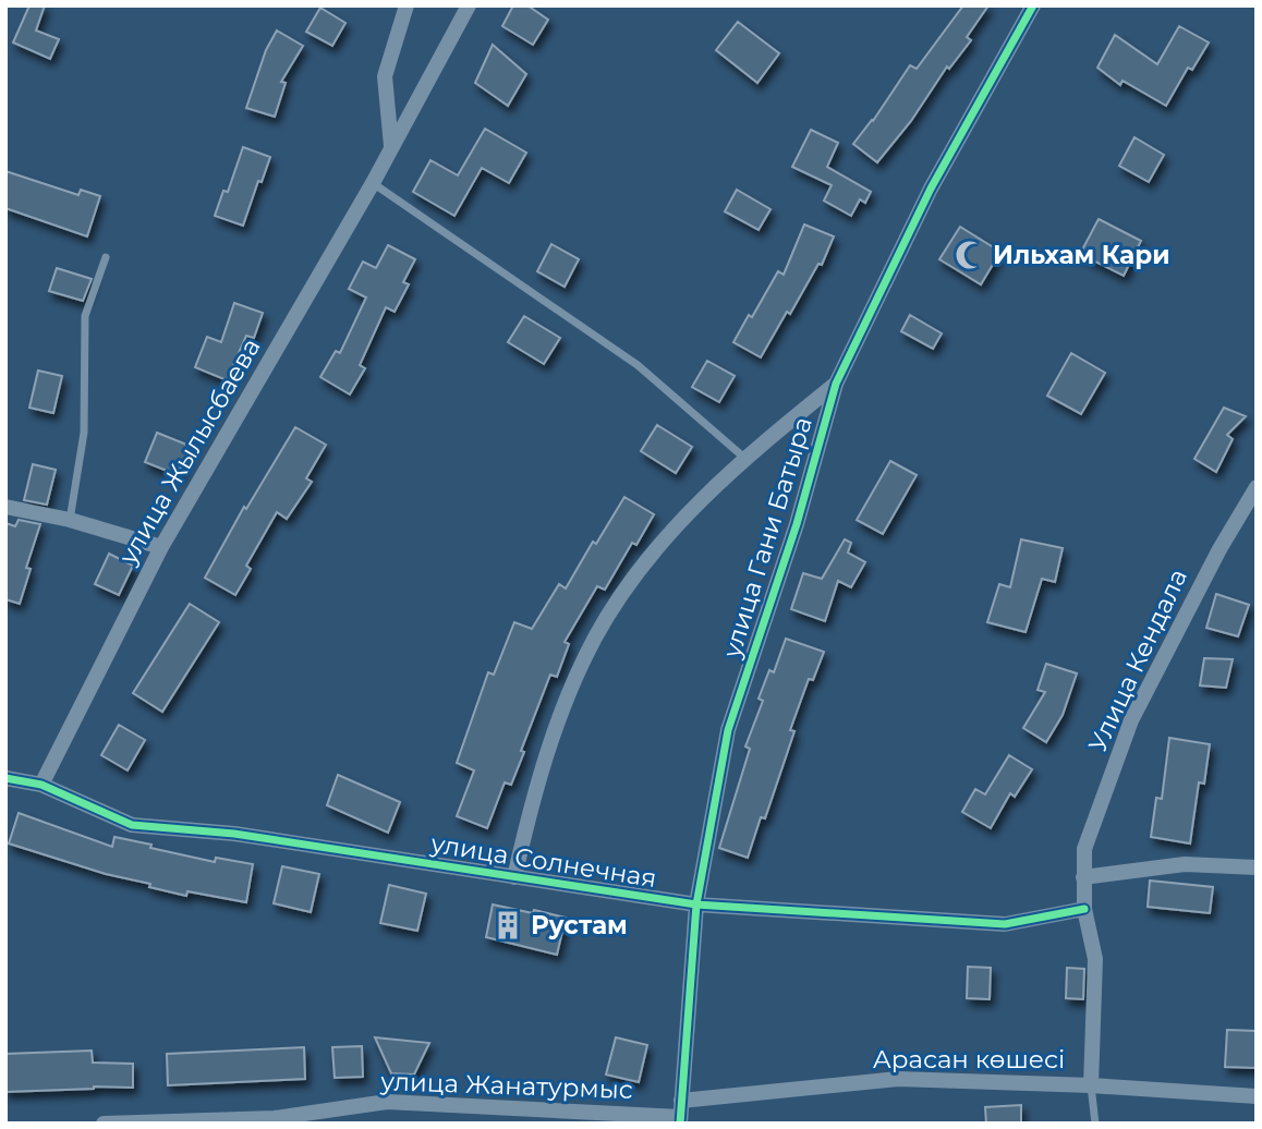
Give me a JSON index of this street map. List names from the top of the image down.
{
  "streets": {
    "street": [
      "улица Жылысбаева",
      "улица Гани Батыра",
      "Улица Кендала",
      "улица Солнечная",
      "Арасан көшесі",
      "улица Жанатурмыс"
    ]
  },
  "crossings": [
    ["улица Жылысбаева", "улица Солнечная"],
    ["улица Гани Батыра", "улица Солнечная"],
    ["улица Гани Батыра", "Арасан көшесі"],
    ["улица Гани Батыра", "улица Жанатурмыс"],
    ["Улица Кендала", "улица Солнечная"],
    ["Улица Кендала", "Арасан көшесі"]
  ],
  "places": {
    "mosque": ["Ильхам Кари"],
    "building": ["Рустам"]
  }
}
